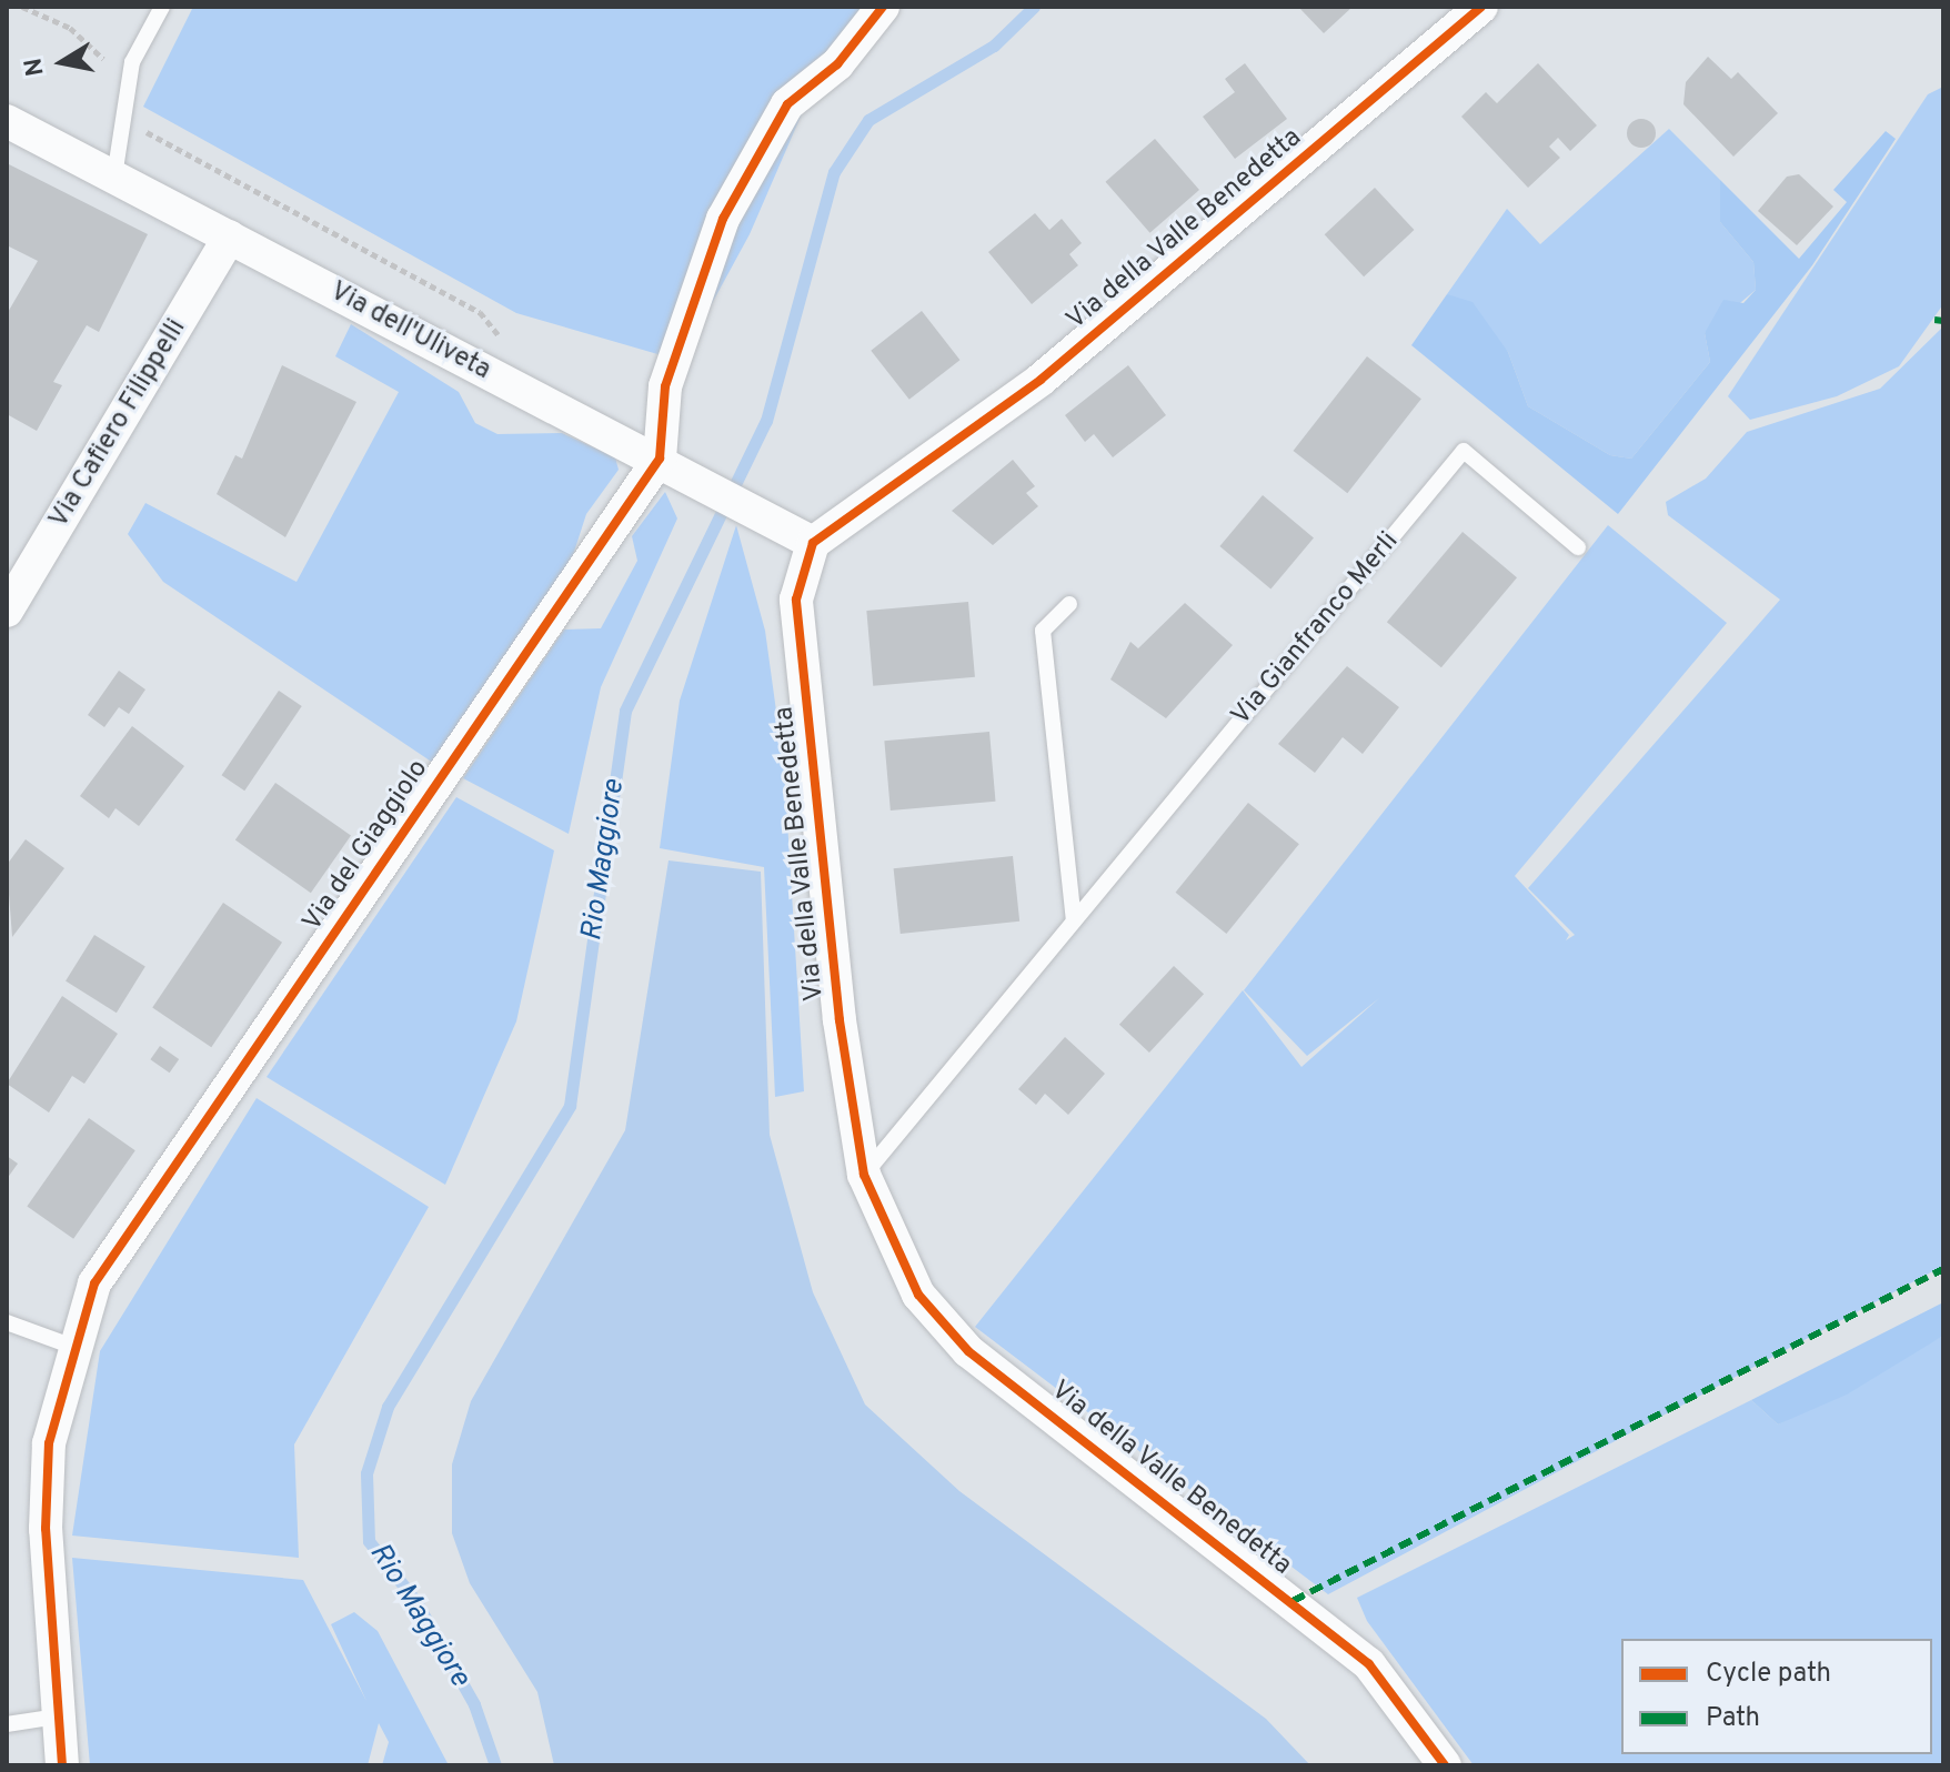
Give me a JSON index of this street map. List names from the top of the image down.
{
  "streets": {
    "street": [
      "Via della Valle Benedetta",
      "Via dell'Uliveta",
      "Via Cafiero Filippelli",
      "Via del Giaggiolo"
    ],
    "lane": ["Via Gianfranco Merli"]
  },
  "crossings": [
    ["Via della Valle Benedetta", "Via dell'Uliveta"],
    ["Via della Valle Benedetta", "Via Gianfranco Merli"],
    ["Via dell'Uliveta", "Via Cafiero Filippelli"],
    ["Via dell'Uliveta", "Via del Giaggiolo"]
  ],
  "water": ["Rio Maggiore"],
  "legend": ["Cycle path", "Path"],
  "north": "left"
}
